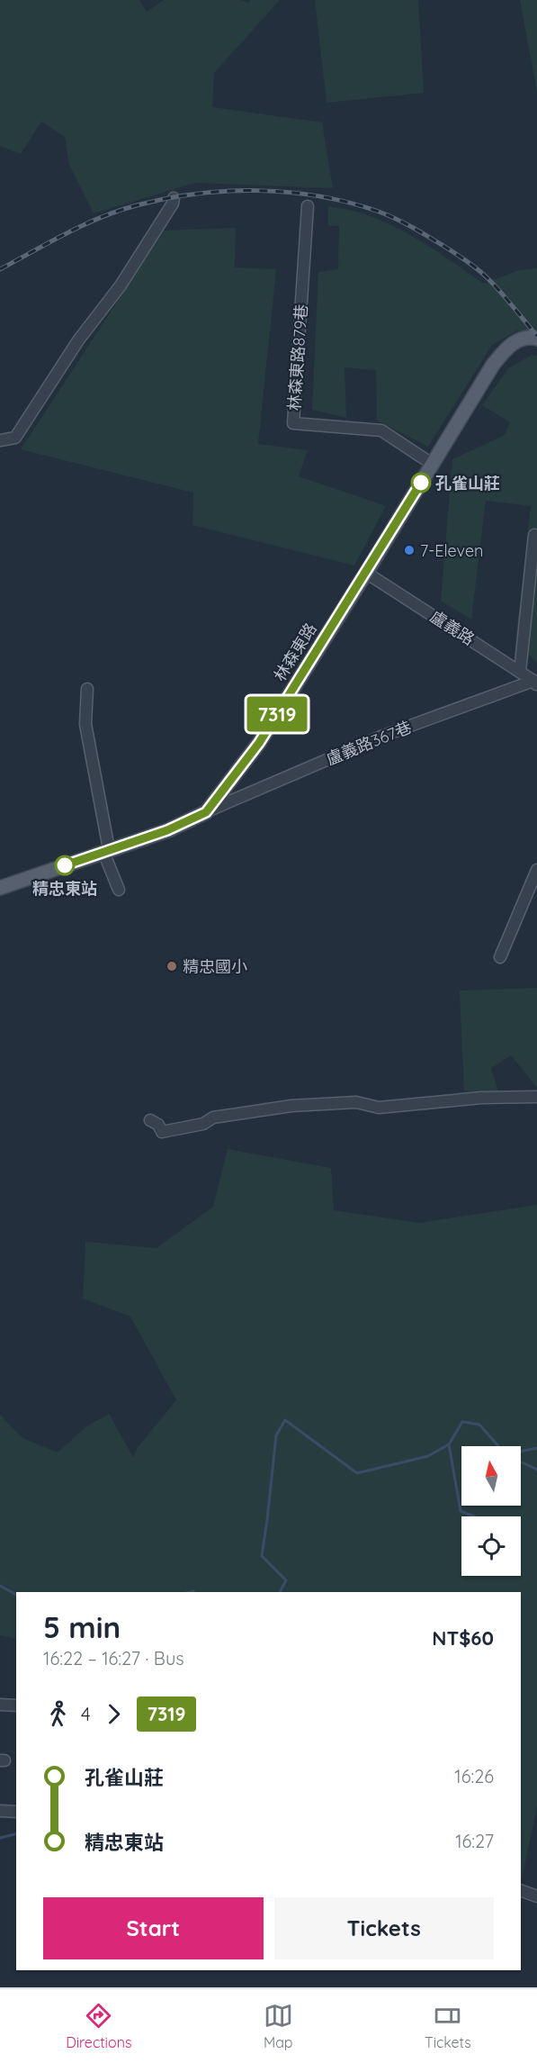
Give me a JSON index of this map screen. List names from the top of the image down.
{
  "streets": {
    "main road": ["林森東路"],
    "street": ["林森東路879巷", "盧義路", "盧義路367巷"]
  },
  "crossings": [
    ["林森東路879巷", "林森東路"],
    ["盧義路", "林森東路"],
    ["盧義路", "盧義路367巷"],
    ["林森東路", "盧義路367巷"]
  ],
  "places": [
    "孔雀山莊",
    "7-Eleven",
    "精忠東站",
    "精忠國小"
  ],
  "lines": ["bus line 7319"],
  "north": "top",
  "page": {
    "on_map": "7319",
    "heading": ["5 min", "16:22 – 16:27 · Bus", "NT$60"],
    "legs": ["4", "7319"],
    "list": [
      {
        "name": "孔雀山莊",
        "value": "16:26"
      },
      {
        "name": "精忠東站",
        "value": "16:27"
      }
    ],
    "buttons": ["Start", "Tickets"],
    "tabs": ["Directions", "Map", "Tickets"]
  }
}
